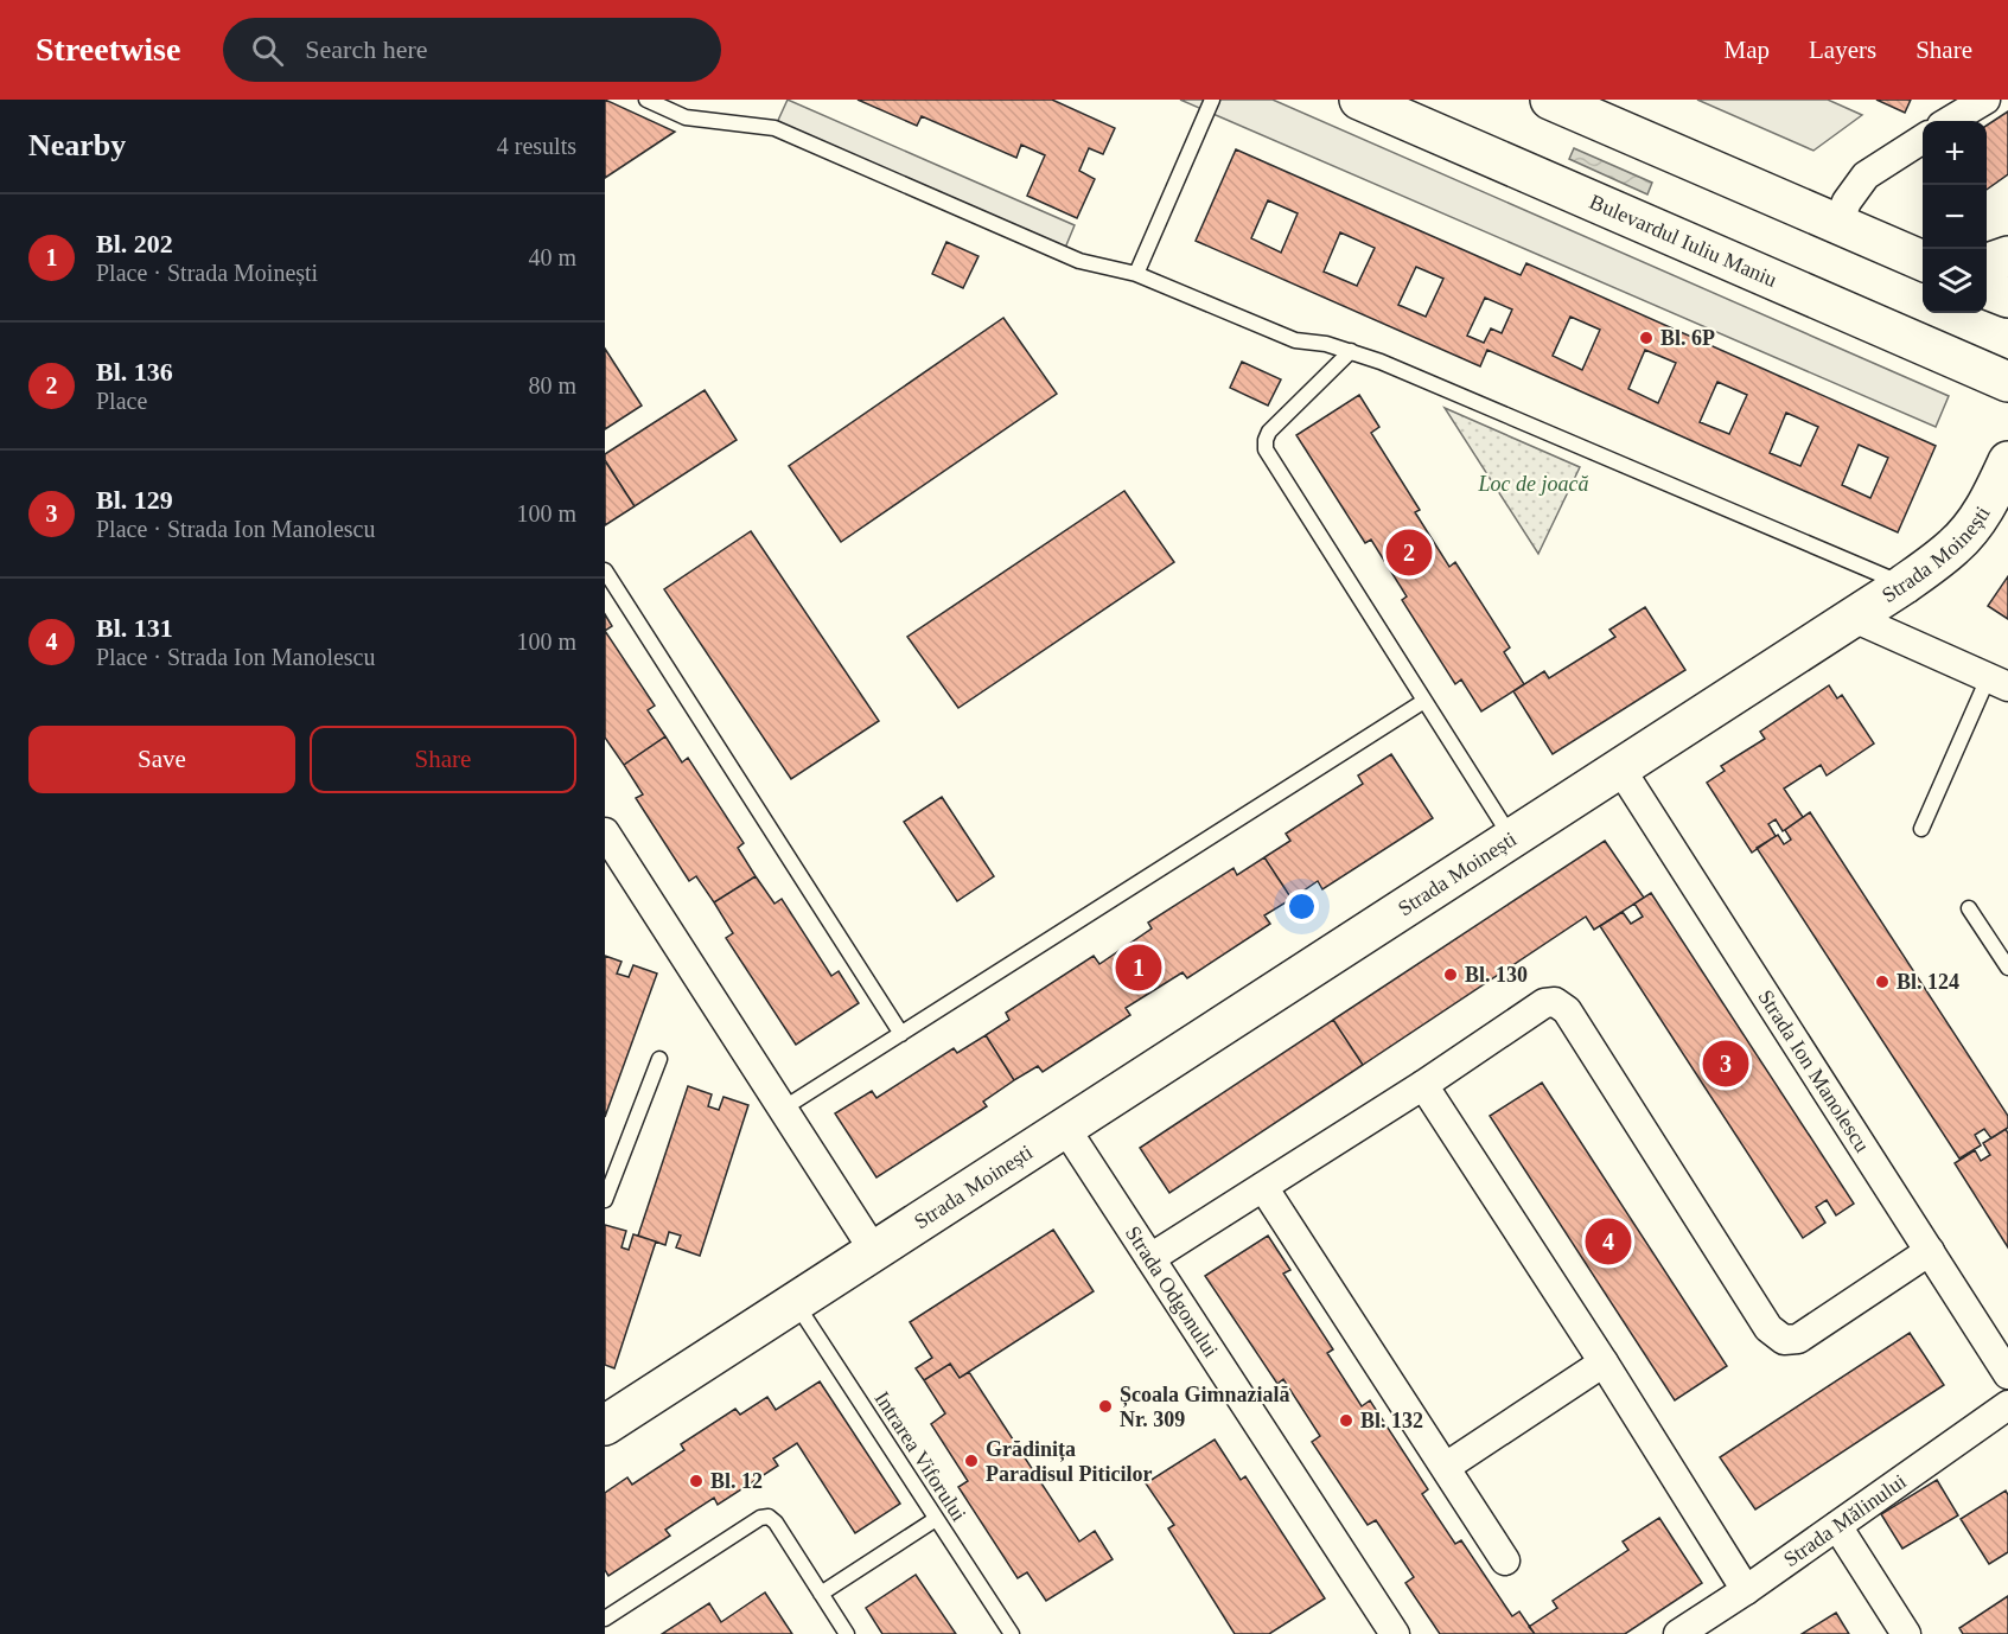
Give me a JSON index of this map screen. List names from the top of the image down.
{
  "streets": {
    "main road": ["Bulevardul Iuliu Maniu", "Strada Moinești"],
    "street": ["Strada Ion Manolescu", "Strada Odgonului", "Strada Mălinului"],
    "lane": ["Intrarea Viforului"]
  },
  "crossings": [
    ["Strada Moinești", "Strada Ion Manolescu"],
    ["Strada Moinești", "Strada Odgonului"],
    ["Strada Moinești", "Intrarea Viforului"]
  ],
  "parks": ["Loc de joacă"],
  "places": [
    "Bl. 6P",
    "Bl. 130",
    "Bl. 124",
    "Școala Gimnazială Nr. 309",
    "Bl. 132",
    "Grădinița Paradisul Piticilor",
    "Bl. 12"
  ],
  "page": {
    "header": "Streetwise",
    "search": "Search here",
    "nav": ["Map", "Layers", "Share"],
    "heading": ["Nearby", "4 results"],
    "map_buttons": ["+", "−"],
    "list": [
      {
        "mark": "1",
        "name": "Bl. 202",
        "note": "Place · Strada Moinești",
        "value": "40 m"
      },
      {
        "mark": "2",
        "name": "Bl. 136",
        "note": "Place",
        "value": "80 m"
      },
      {
        "mark": "3",
        "name": "Bl. 129",
        "note": "Place · Strada Ion Manolescu",
        "value": "100 m"
      },
      {
        "mark": "4",
        "name": "Bl. 131",
        "note": "Place · Strada Ion Manolescu",
        "value": "100 m"
      }
    ],
    "pins": [
      "2",
      "1",
      "3",
      "4"
    ],
    "buttons": ["Save", "Share"]
  }
}
